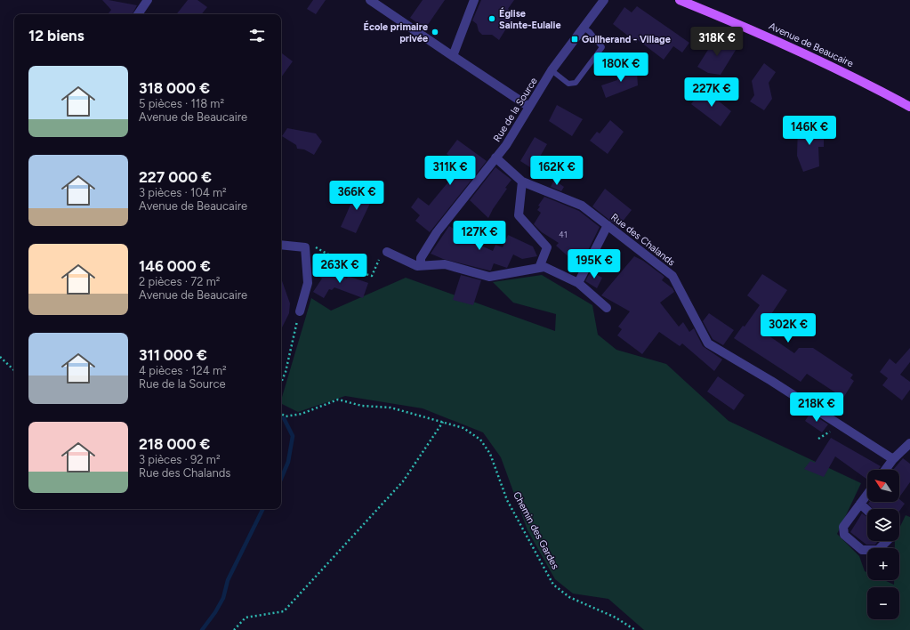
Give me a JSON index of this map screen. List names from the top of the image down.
{
  "streets": {
    "main road": ["Avenue de Beaucaire"],
    "street": ["Rue de la Source", "Rue des Chalands"],
    "path": ["Chemin des Gardes"]
  },
  "crossings": [
    ["Rue de la Source", "Rue des Chalands"]
  ],
  "places": {
    "other": ["Église Sainte-Eulalie", "École primaire privée"],
    "transit": ["Guilherand - Village"]
  },
  "house_numbers": ["41"],
  "north": "top left",
  "page": {
    "heading": "12 biens",
    "price": [
      "318K €",
      "180K €",
      "227K €",
      "146K €",
      "311K €",
      "162K €",
      "366K €",
      "127K €",
      "195K €",
      "263K €",
      "302K €",
      "218K €"
    ],
    "list": [
      {
        "name": "318 000 €",
        "note": "5 pièces · 118 m² · Avenue de Beaucaire"
      },
      {
        "name": "227 000 €",
        "note": "3 pièces · 104 m² · Avenue de Beaucaire"
      },
      {
        "name": "146 000 €",
        "note": "2 pièces · 72 m² · Avenue de Beaucaire"
      },
      {
        "name": "311 000 €",
        "note": "4 pièces · 124 m² · Rue de la Source"
      },
      {
        "name": "218 000 €",
        "note": "3 pièces · 92 m² · Rue des Chalands"
      }
    ],
    "map_buttons": ["+", "−"]
  }
}
